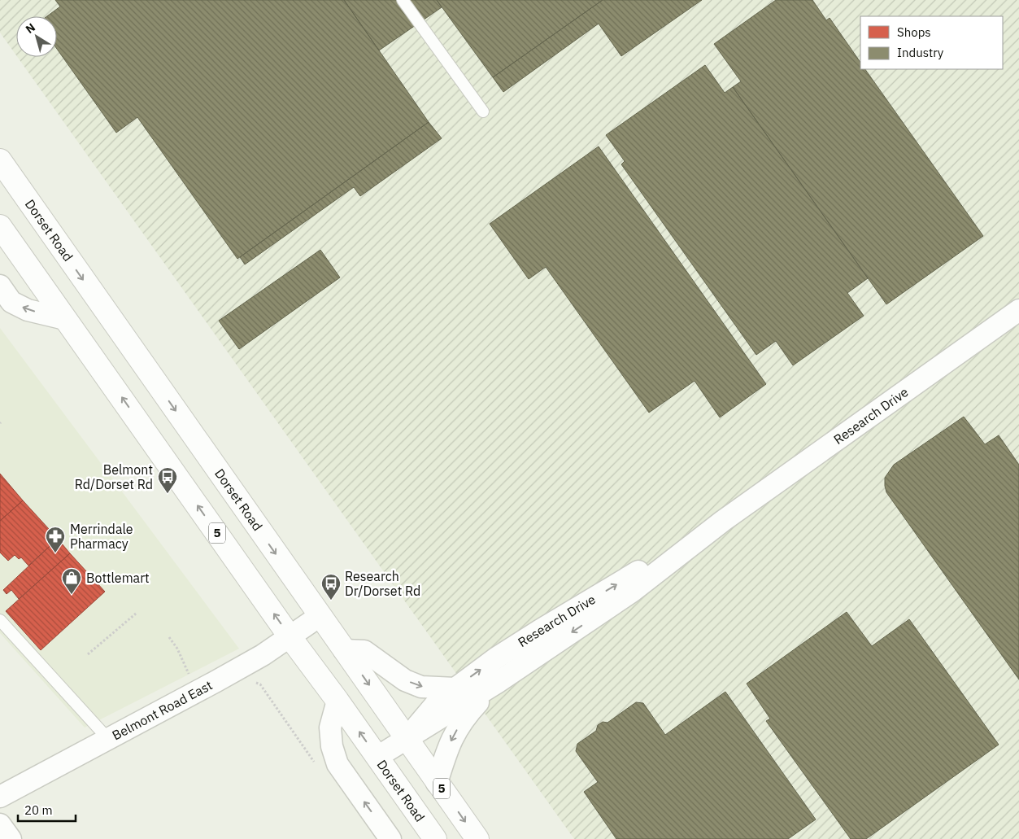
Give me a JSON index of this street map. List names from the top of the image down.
{
  "streets": {
    "main road": ["Dorset Road", "5"],
    "street": ["Research Drive", "Belmont Road East"]
  },
  "crossings": [
    ["Dorset Road", "Research Drive"],
    ["Dorset Road", "Belmont Road East"]
  ],
  "places": {
    "bus stop": ["Belmont Rd/Dorset Rd", "Research Dr/Dorset Rd"],
    "pharmacy": ["Merrindale Pharmacy"],
    "shop": ["Bottlemart"]
  },
  "legend": ["Shops", "Industry"],
  "scale_bar": "20 m",
  "north": "top left"
}
